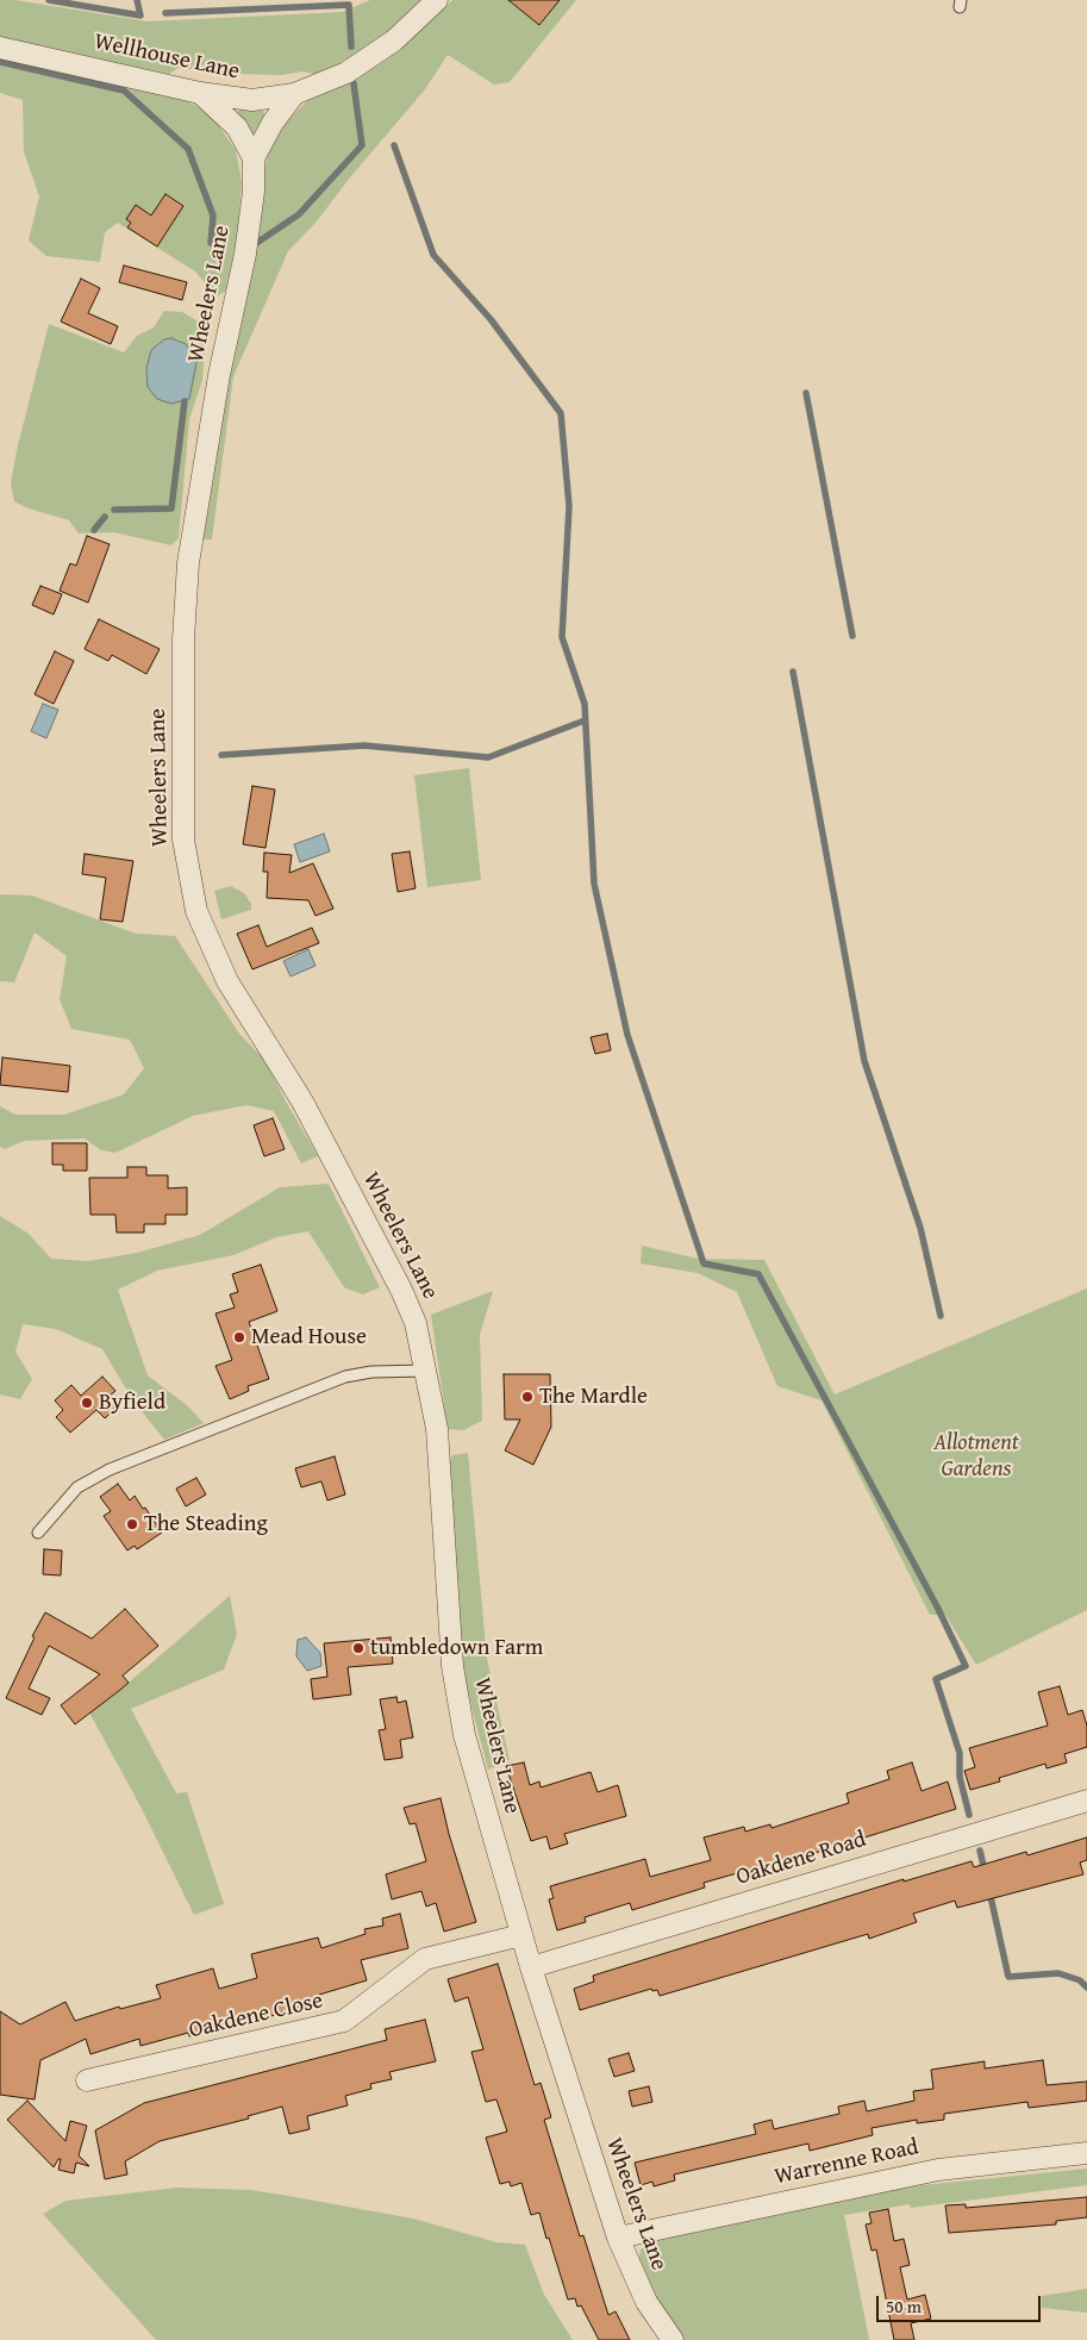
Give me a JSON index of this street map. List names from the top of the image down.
{
  "streets": {
    "street": [
      "Wellhouse Lane",
      "Wheelers Lane",
      "Oakdene Road",
      "Oakdene Close",
      "Warrenne Road"
    ]
  },
  "crossings": [
    ["Wellhouse Lane", "Wheelers Lane"],
    ["Wheelers Lane", "Oakdene Road"],
    ["Wheelers Lane", "Oakdene Close"],
    ["Wheelers Lane", "Warrenne Road"]
  ],
  "parks": ["Allotment Gardens"],
  "places": [
    "Mead House",
    "The Mardle",
    "Byfield",
    "The Steading",
    "tumbledown Farm"
  ],
  "scale_bar": "50 m"
}
